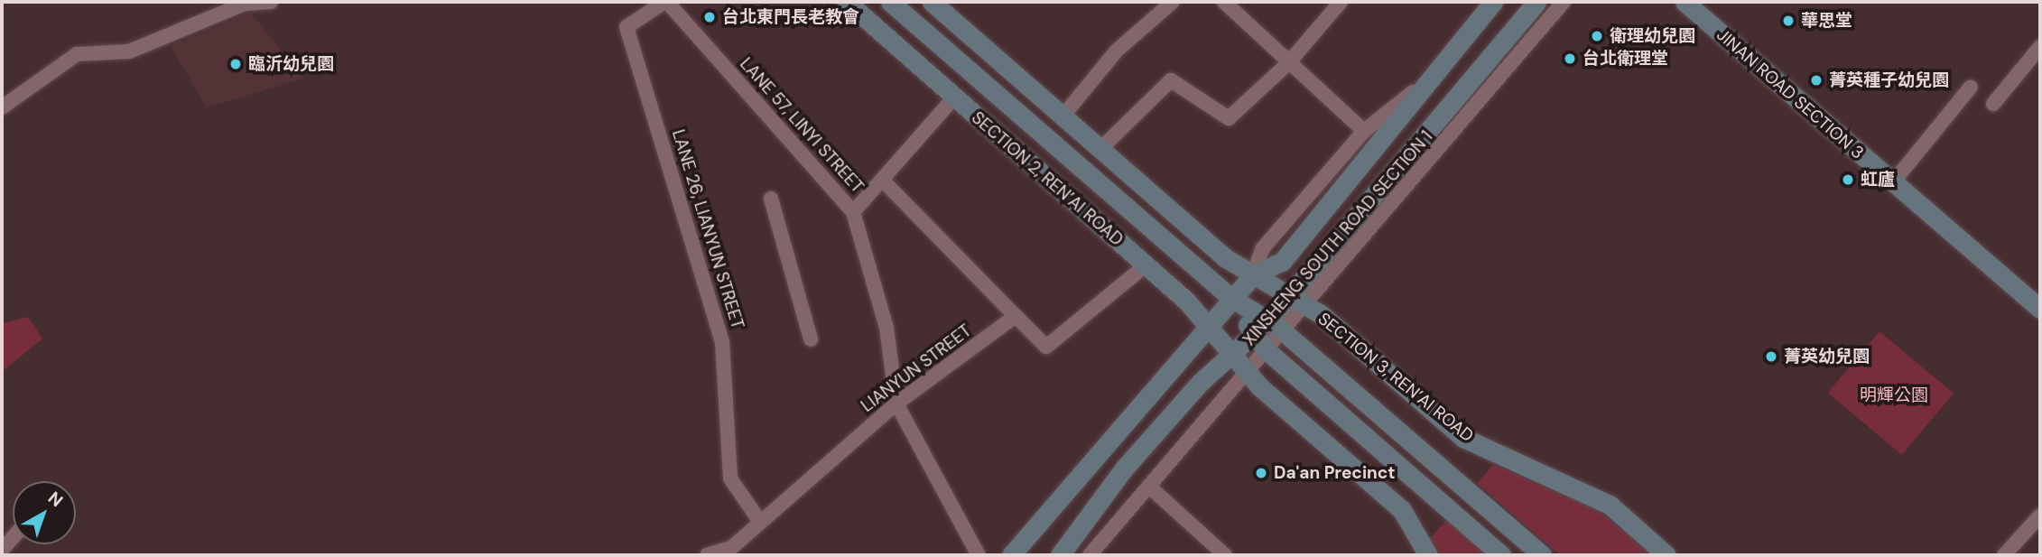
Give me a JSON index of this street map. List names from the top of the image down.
{
  "streets": {
    "main road": [
      "JINAN ROAD SECTION 3",
      "SECTION 2, REN’AI ROAD",
      "XINSHENG SOUTH ROAD SECTION 1",
      "SECTION 3, REN’AI ROAD"
    ],
    "street": ["LANE 57, LINYI STREET", "LANE 26, LIANYUN STREET", "LIANYUN STREET"]
  },
  "crossings": [
    ["LANE 57, LINYI STREET", "LANE 26, LIANYUN STREET"],
    ["LANE 57, LINYI STREET", "LIANYUN STREET"],
    ["SECTION 2, REN’AI ROAD", "XINSHENG SOUTH ROAD SECTION 1"],
    ["SECTION 2, REN’AI ROAD", "SECTION 3, REN’AI ROAD"],
    ["LANE 26, LIANYUN STREET", "LIANYUN STREET"],
    ["XINSHENG SOUTH ROAD SECTION 1", "SECTION 3, REN’AI ROAD"]
  ],
  "parks": ["明輝公園"],
  "places": [
    "台北東門長老教會",
    "華思堂",
    "衛理幼兒園",
    "台北衛理堂",
    "臨沂幼兒園",
    "菁英種子幼兒園",
    "虹廬",
    "菁英幼兒園",
    "Da'an Precinct"
  ],
  "north": "top right"
}
